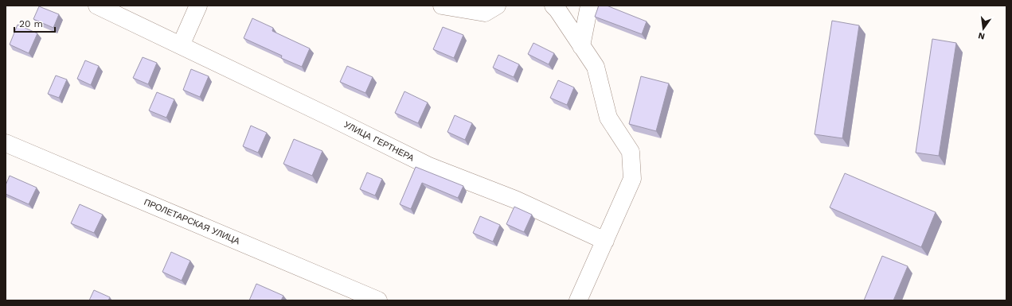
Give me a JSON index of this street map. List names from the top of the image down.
{
  "streets": {
    "street": ["УЛИЦА ГЕРТНЕРА", "ПРОЛЕТАРСКАЯ УЛИЦА"]
  },
  "scale_bar": "20 m",
  "north": "bottom"
}
